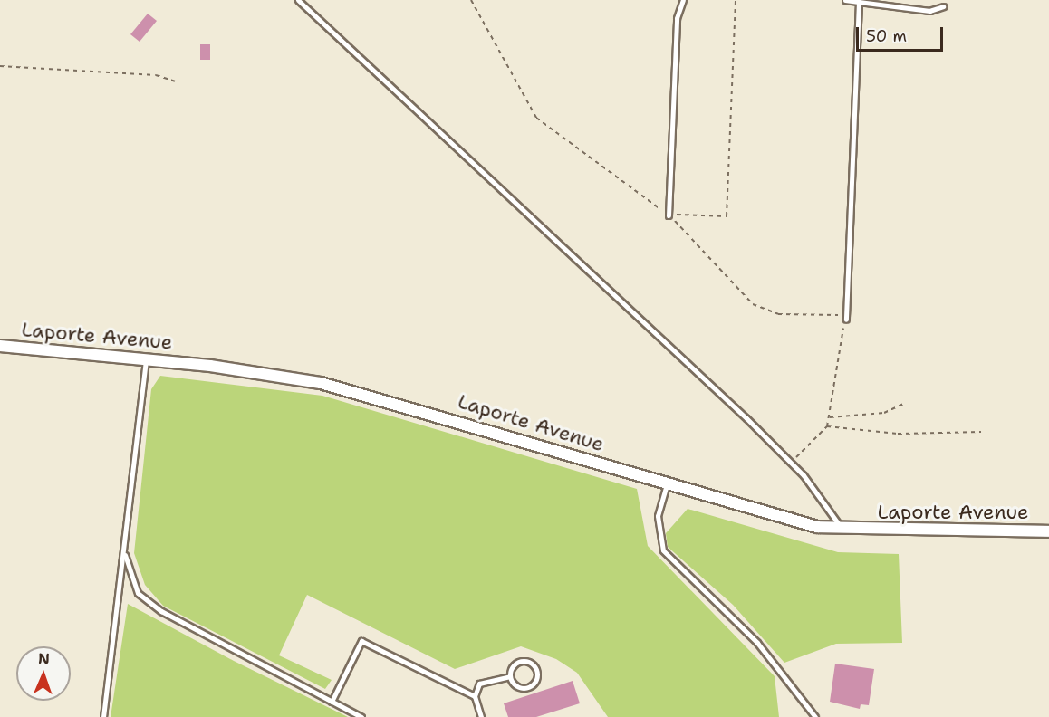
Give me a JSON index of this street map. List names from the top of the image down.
{
  "streets": {
    "street": ["Laporte Avenue"]
  },
  "scale_bar": "50 m",
  "north": "top"
}
